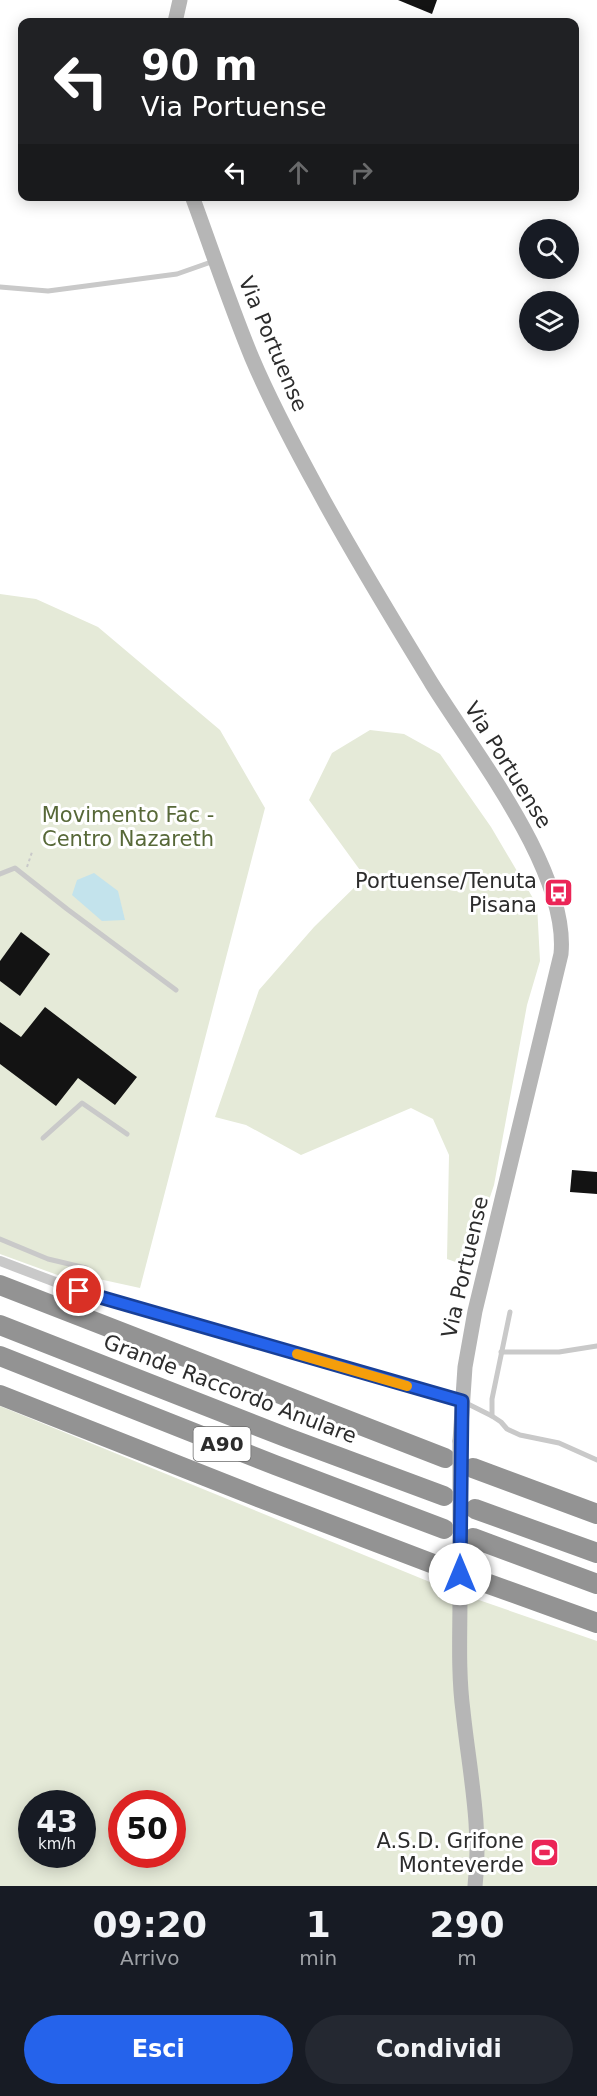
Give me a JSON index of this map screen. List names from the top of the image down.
{
  "streets": {
    "highway": ["Grande Raccordo Anulare", "A90"],
    "main road": ["Via Portuense"]
  },
  "parks": ["Movimento Fac - Centro Nazareth"],
  "places": {
    "bus stop": ["Portuense/Tenuta Pisana"],
    "sports": ["A.S.D. Grifone Monteverde"]
  },
  "page": {
    "turn": ["90 m", "Via Portuense"],
    "speed": "43 km/h",
    "limit": "50",
    "eta": [
      "09:20",
      "Arrivo",
      "1",
      "min",
      "290",
      "m"
    ],
    "buttons": ["Esci", "Condividi"]
  }
}
